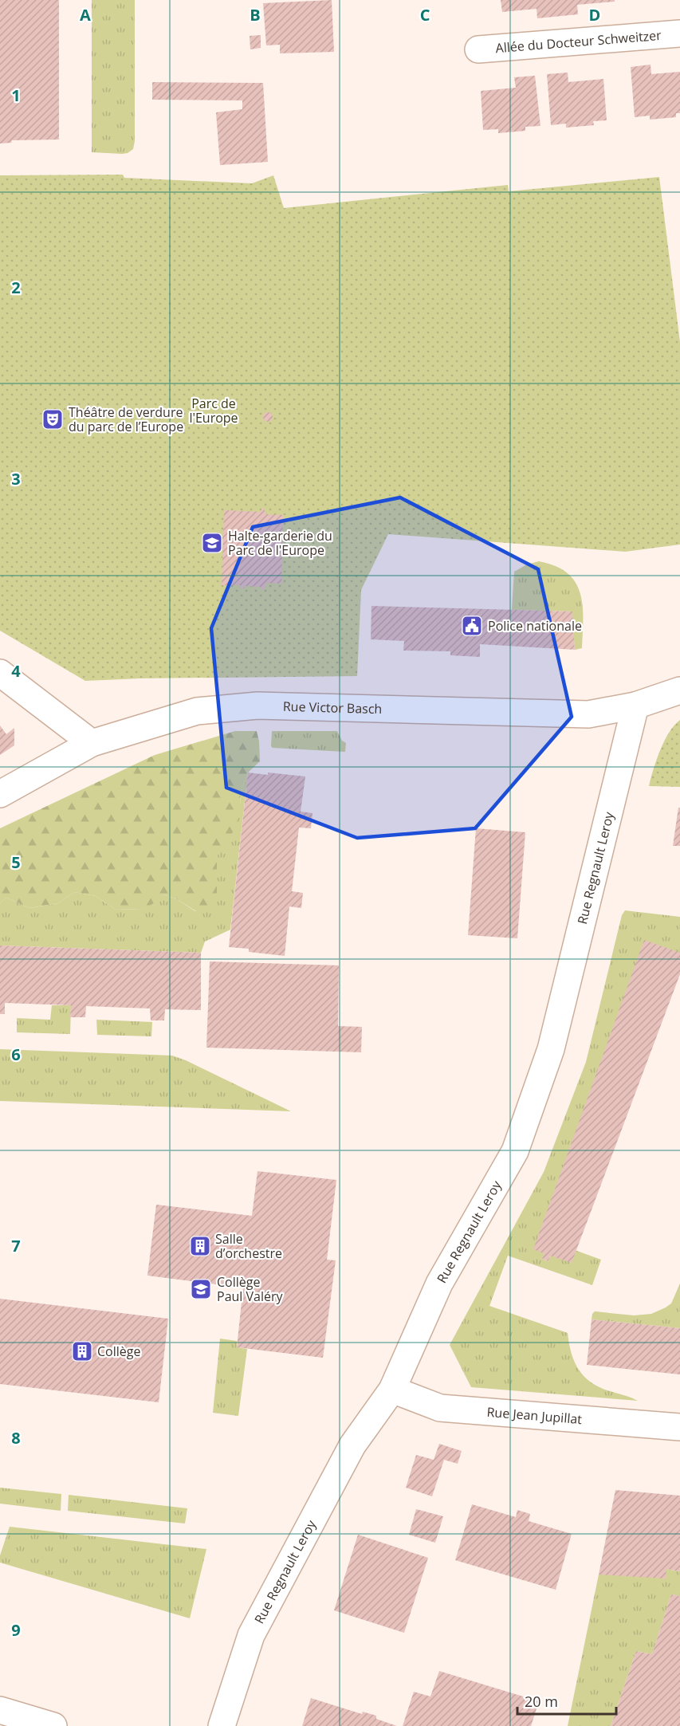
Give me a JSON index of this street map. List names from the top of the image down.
{
  "streets": {
    "street": [
      "Allée du Docteur Schweitzer",
      "Rue Victor Basch",
      "Rue Regnault Leroy",
      "Rue Jean Jupillat"
    ]
  },
  "crossings": [
    ["Rue Victor Basch", "Rue Regnault Leroy"],
    ["Rue Regnault Leroy", "Rue Jean Jupillat"]
  ],
  "parks": ["Parc de l'Europe"],
  "places": {
    "theatre": ["Théâtre de verdure du parc de l’Europe"],
    "school or university": ["Halte-garderie du Parc de l'Europe", "Collège Paul Valéry"],
    "public building": ["Police nationale"],
    "building": ["Salle d’orchestre", "Collège"]
  },
  "scale_bar": "20 m",
  "grid": {
    "columns": [
      "A",
      "B",
      "C",
      "D"
    ],
    "rows": [
      "1",
      "2",
      "3",
      "4",
      "5",
      "6",
      "7",
      "8",
      "9"
    ]
  }
}
